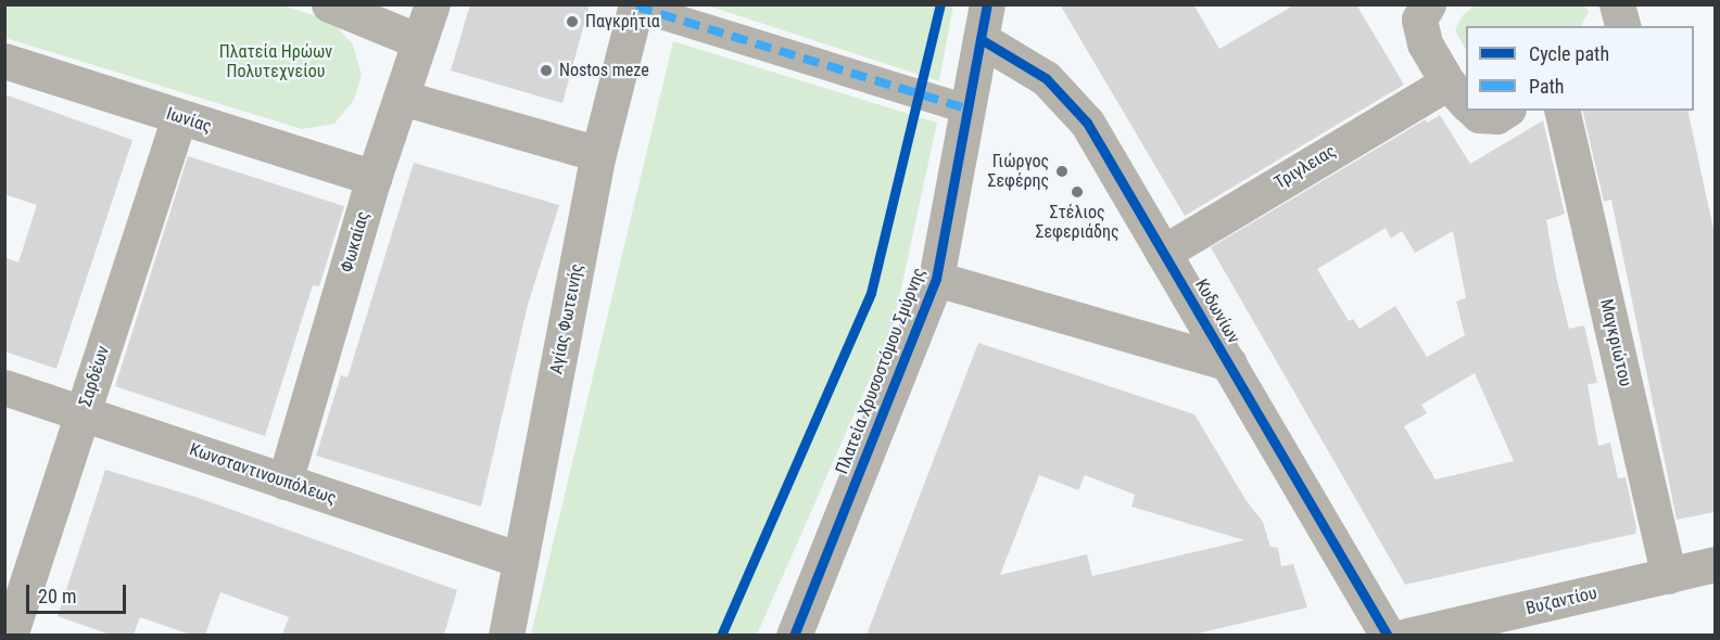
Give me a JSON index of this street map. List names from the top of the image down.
{
  "streets": {
    "street": [
      "Ιωνίας",
      "Τριγλειας",
      "Φωκαίας",
      "Κυδωνίων",
      "Αγίας Φωτεινής",
      "Μαγκριώτου",
      "Πλατεία Χρυσοστόμου Σμύρνης",
      "Σαρδέων",
      "Κωνσταντινουπόλεως",
      "Βυζαντίου"
    ]
  },
  "crossings": [
    ["Ιωνίας", "Φωκαίας"],
    ["Ιωνίας", "Σαρδέων"],
    ["Τριγλειας", "Κυδωνίων"],
    ["Φωκαίας", "Κωνσταντινουπόλεως"],
    ["Κυδωνίων", "Πλατεία Χρυσοστόμου Σμύρνης"],
    ["Αγίας Φωτεινής", "Κωνσταντινουπόλεως"],
    ["Μαγκριώτου", "Βυζαντίου"],
    ["Σαρδέων", "Κωνσταντινουπόλεως"]
  ],
  "parks": ["Πλατεία Ηρώων Πολυτεχνείου"],
  "places": [
    "Παγκρήτια",
    "Nostos meze",
    "Γιώργος Σεφέρης",
    "Στέλιος Σεφεριάδης"
  ],
  "legend": ["Cycle path", "Path"],
  "scale_bar": "20 m"
}
